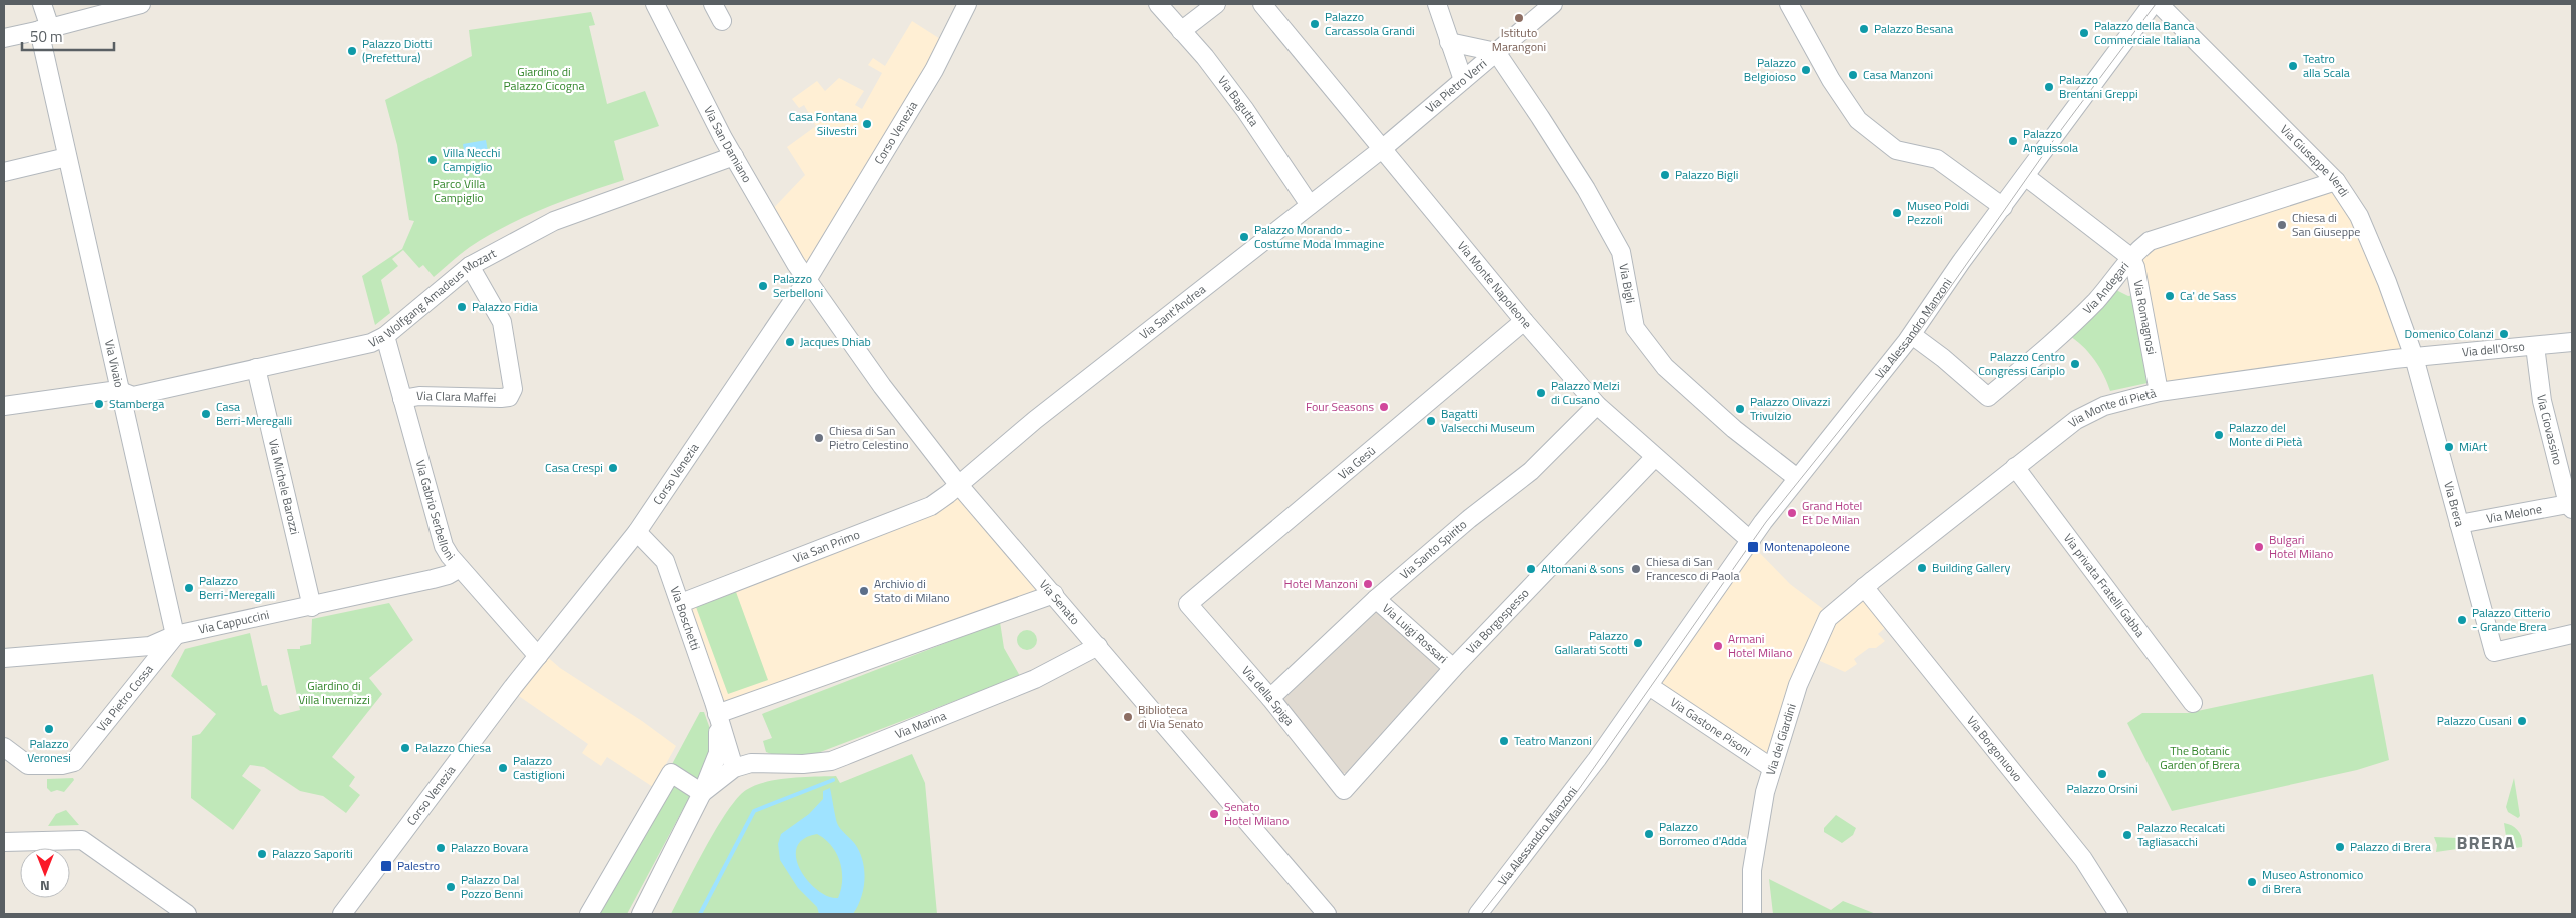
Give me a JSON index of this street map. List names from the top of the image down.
{
  "streets": {
    "street": [
      "Via Pietro Verri",
      "Via Bagutta",
      "Corso Venezia",
      "Via San Damiano",
      "Via Giuseppe Verdi",
      "Via Bigli",
      "Via Monte Napoleone",
      "Via Andegari",
      "Via Wolfgang Amadeus Mozart",
      "Via Sant'Andrea",
      "Via Romagnosi",
      "Via Alessandro Manzoni",
      "Via dell'Orso",
      "Via Vivaio",
      "Via Clara Maffei",
      "Via Monte di Pietà",
      "Via Ciovassino",
      "Via Gesù",
      "Via Michele Barozzi",
      "Via Brera",
      "Via Gabrio Serbelloni",
      "Via Melone",
      "Via San Primo",
      "Via Santo Spirito",
      "Via privata Fratelli Gabba",
      "Via Senato",
      "Via Boschetti",
      "Via Borgospesso",
      "Via Cappuccini",
      "Via Luigi Rossari",
      "Via della Spiga",
      "Via Pietro Cossa",
      "Via Marina",
      "Via Gastone Pisoni",
      "Via dei Giardini",
      "Via Borgonuovo"
    ]
  },
  "crossings": [
    ["Via Pietro Verri", "Via Bigli"],
    ["Via Pietro Verri", "Via Monte Napoleone"],
    ["Via Pietro Verri", "Via Sant'Andrea"],
    ["Via Bagutta", "Via Sant'Andrea"],
    ["Corso Venezia", "Via San Damiano"],
    ["Corso Venezia", "Via Gabrio Serbelloni"],
    ["Corso Venezia", "Via Senato"],
    ["Corso Venezia", "Via Boschetti"],
    ["Via San Damiano", "Via Wolfgang Amadeus Mozart"],
    ["Via San Damiano", "Via Senato"],
    ["Via Giuseppe Verdi", "Via Andegari"],
    ["Via Giuseppe Verdi", "Via dell'Orso"],
    ["Via Giuseppe Verdi", "Via Monte di Pietà"],
    ["Via Giuseppe Verdi", "Via Brera"],
    ["Via Bigli", "Via Alessandro Manzoni"],
    ["Via Monte Napoleone", "Via Sant'Andrea"],
    ["Via Monte Napoleone", "Via Alessandro Manzoni"],
    ["Via Monte Napoleone", "Via Gesù"],
    ["Via Monte Napoleone", "Via Santo Spirito"],
    ["Via Monte Napoleone", "Via Borgospesso"],
    ["Via Andegari", "Via Romagnosi"],
    ["Via Andegari", "Via Alessandro Manzoni"],
    ["Via Wolfgang Amadeus Mozart", "Via Vivaio"],
    ["Via Wolfgang Amadeus Mozart", "Via Clara Maffei"],
    ["Via Wolfgang Amadeus Mozart", "Via Michele Barozzi"],
    ["Via Wolfgang Amadeus Mozart", "Via Gabrio Serbelloni"],
    ["Via Sant'Andrea", "Via San Primo"],
    ["Via Sant'Andrea", "Via Senato"],
    ["Via Romagnosi", "Via Monte di Pietà"],
    ["Via Alessandro Manzoni", "Via Gastone Pisoni"],
    ["Via dell'Orso", "Via Monte di Pietà"],
    ["Via dell'Orso", "Via Ciovassino"],
    ["Via dell'Orso", "Via Brera"],
    ["Via Vivaio", "Via Cappuccini"],
    ["Via Vivaio", "Via Pietro Cossa"],
    ["Via Clara Maffei", "Via Gabrio Serbelloni"],
    ["Via Monte di Pietà", "Via Brera"],
    ["Via Monte di Pietà", "Via privata Fratelli Gabba"],
    ["Via Monte di Pietà", "Via dei Giardini"],
    ["Via Monte di Pietà", "Via Borgonuovo"],
    ["Via Ciovassino", "Via Melone"],
    ["Via Gesù", "Via della Spiga"],
    ["Via Michele Barozzi", "Via Cappuccini"],
    ["Via Brera", "Via Melone"],
    ["Via Gabrio Serbelloni", "Via Cappuccini"],
    ["Via San Primo", "Via Senato"],
    ["Via San Primo", "Via Boschetti"],
    ["Via Santo Spirito", "Via Luigi Rossari"],
    ["Via Santo Spirito", "Via della Spiga"],
    ["Via Senato", "Via Marina"],
    ["Via Boschetti", "Via Marina"],
    ["Via Borgospesso", "Via Luigi Rossari"],
    ["Via Borgospesso", "Via della Spiga"],
    ["Via Cappuccini", "Via Pietro Cossa"],
    ["Via Gastone Pisoni", "Via dei Giardini"],
    ["Via dei Giardini", "Via Borgonuovo"]
  ],
  "districts": ["BRERA"],
  "parks": [
    "Giardino di Palazzo Cicogna",
    "Parco Villa Campiglio",
    "Giardino di Villa Invernizzi",
    "The Botanic Garden of Brera"
  ],
  "places": {
    "other": [
      "Istituto Marangoni",
      "Palazzo Carcassola Grandi",
      "Palazzo Besana",
      "Palazzo della Banca Commerciale Italiana",
      "Palazzo Diotti (Prefettura)",
      "Teatro alla Scala",
      "Palazzo Belgioioso",
      "Casa Manzoni",
      "Palazzo Brentani Greppi",
      "Casa Fontana Silvestri",
      "Palazzo Anguissola",
      "Villa Necchi Campiglio",
      "Palazzo Bigli",
      "Museo Poldi Pezzoli",
      "Chiesa di San Giuseppe",
      "Palazzo Morando - Costume Moda Immagine",
      "Palazzo Serbelloni",
      "Ca' de Sass",
      "Palazzo Fidia",
      "Domenico Colanzi",
      "Jacques Dhiab",
      "Palazzo Centro Congressi Cariplo",
      "Palazzo Melzi di Cusano",
      "Stamberga",
      "Four Seasons",
      "Palazzo Olivazzi Trivulzio",
      "Casa Berri-Meregalli",
      "Bagatti Valsecchi Museum",
      "Palazzo del Monte di Pietà",
      "Chiesa di San Pietro Celestino",
      "MiArt",
      "Casa Crespi",
      "Grand Hotel Et De Milan",
      "Bulgari Hotel Milano",
      "Building Gallery",
      "Altomani & sons",
      "Chiesa di San Francesco di Paola",
      "Hotel Manzoni",
      "Palazzo Berri-Meregalli",
      "Archivio di Stato di Milano",
      "Palazzo Citterio - Grande Brera",
      "Palazzo Gallarati Scotti",
      "Armani Hotel Milano",
      "Biblioteca di Via Senato",
      "Palazzo Cusani",
      "Palazzo Veronesi",
      "Teatro Manzoni",
      "Palazzo Chiesa",
      "Palazzo Castiglioni",
      "Palazzo Orsini",
      "Senato Hotel Milano",
      "Palazzo Borromeo d'Adda",
      "Palazzo Recalcati Tagliasacchi",
      "Palazzo di Brera",
      "Palazzo Bovara",
      "Palazzo Saporiti",
      "Museo Astronomico di Brera",
      "Palazzo Dal Pozzo Benni"
    ],
    "transit": ["Montenapoleone", "Palestro"]
  },
  "scale_bar": "50 m",
  "north": "bottom"
}
